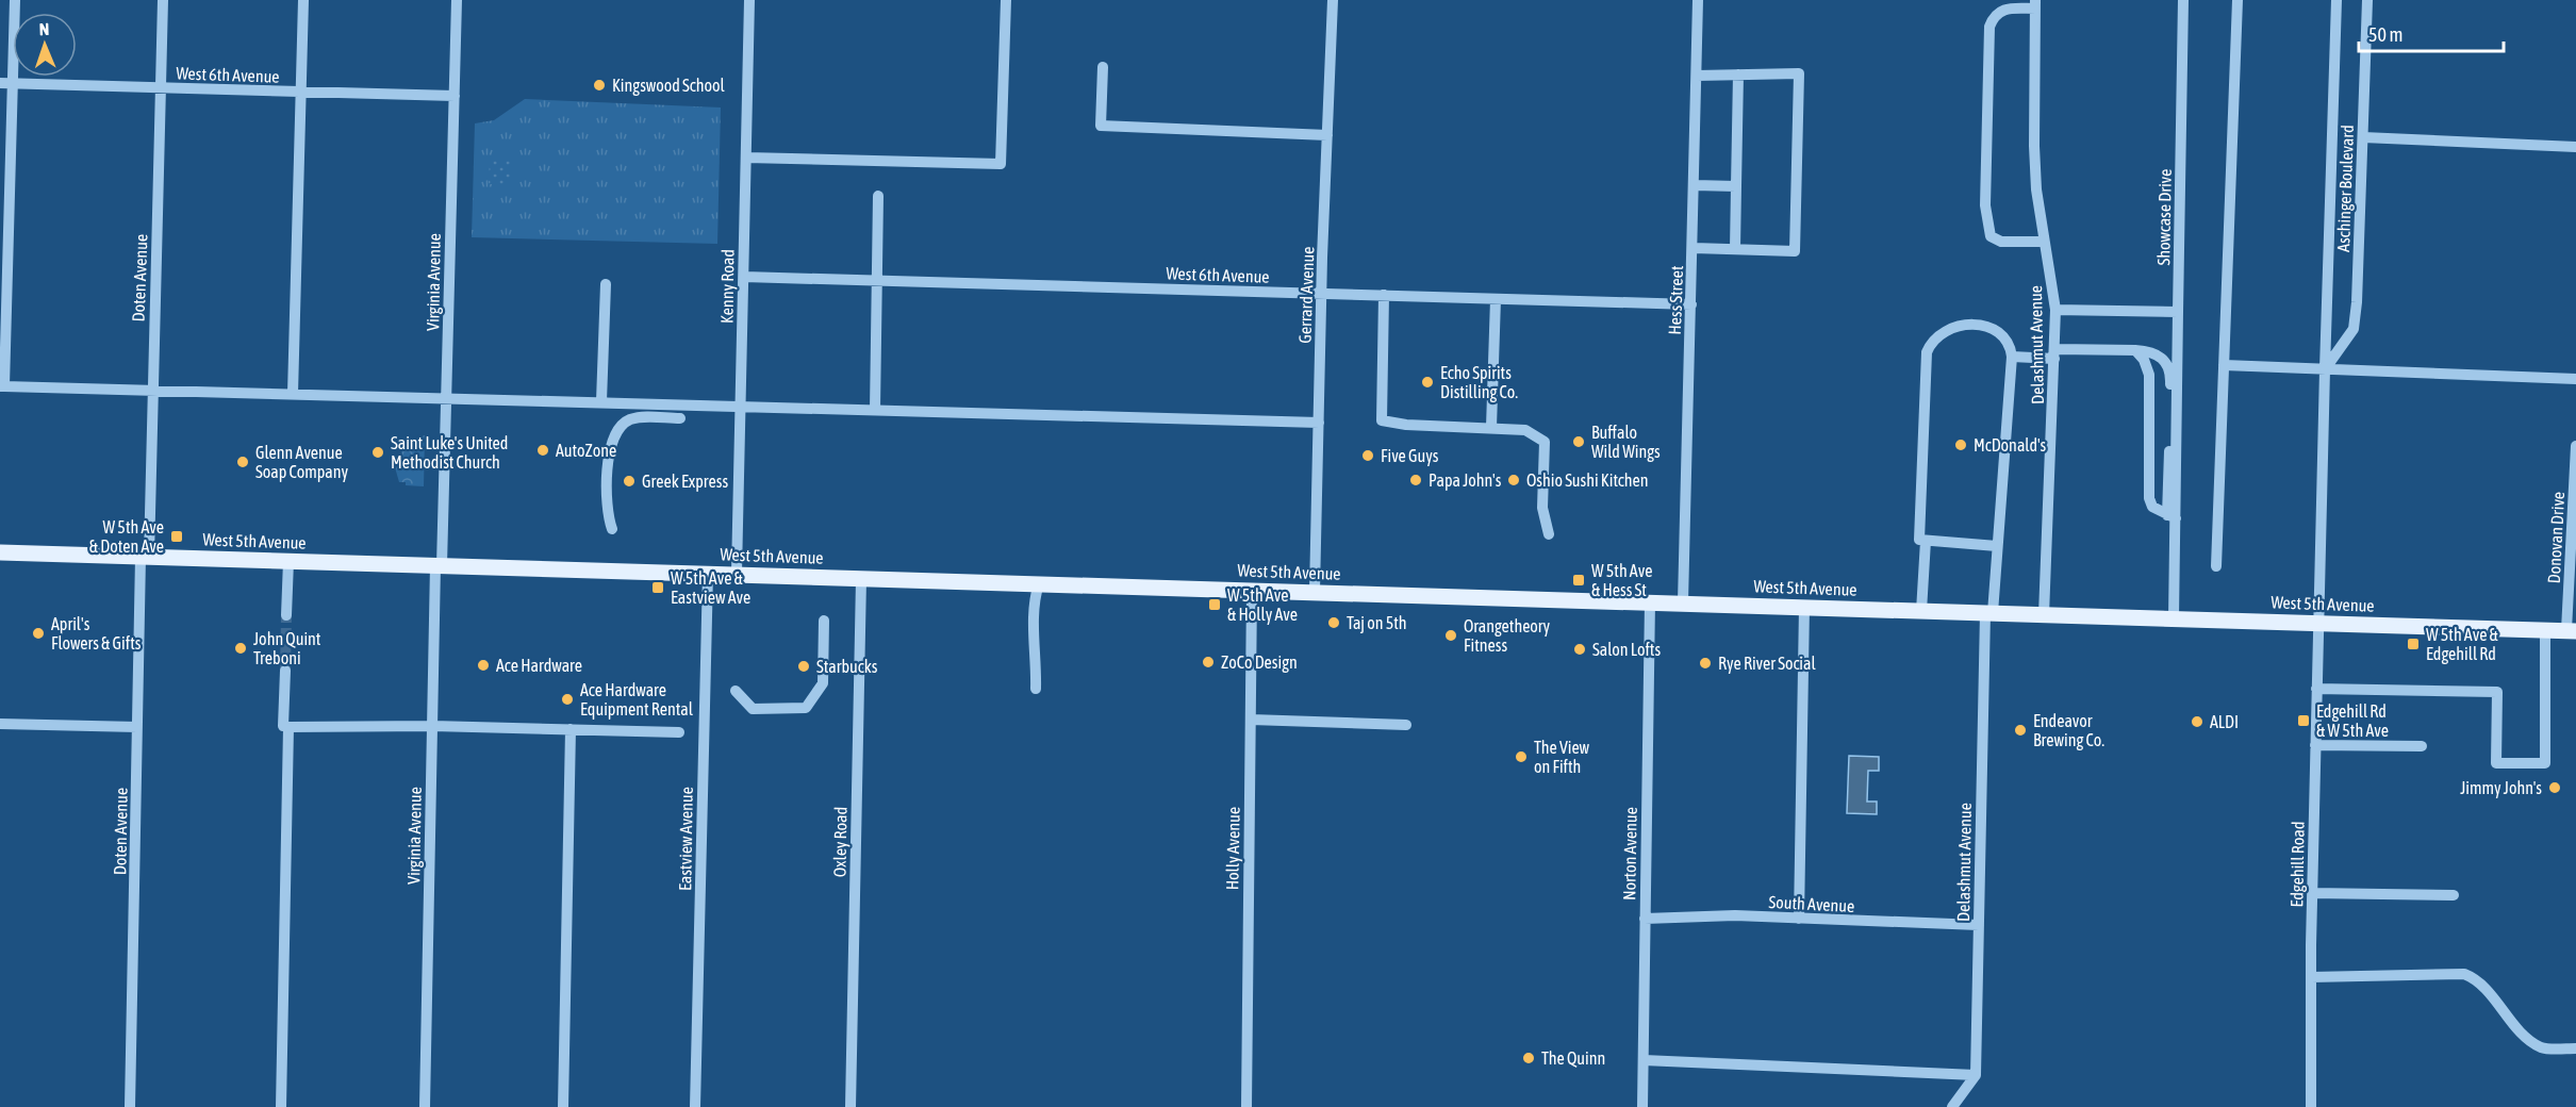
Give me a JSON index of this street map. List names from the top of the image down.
{
  "streets": {
    "main road": ["West 5th Avenue"],
    "street": [
      "West 6th Avenue",
      "Aschinger Boulevard",
      "Showcase Drive",
      "Doten Avenue",
      "Virginia Avenue",
      "Kenny Road",
      "Gerrard Avenue",
      "Hess Street",
      "Delashmut Avenue",
      "Donovan Drive",
      "Eastview Avenue",
      "Oxley Road",
      "Holly Avenue",
      "Norton Avenue",
      "Edgehill Road",
      "South Avenue"
    ]
  },
  "crossings": [
    ["West 6th Avenue", "Doten Avenue"],
    ["West 6th Avenue", "Virginia Avenue"],
    ["West 6th Avenue", "Kenny Road"],
    ["West 6th Avenue", "Gerrard Avenue"],
    ["West 6th Avenue", "Hess Street"],
    ["Aschinger Boulevard", "West 5th Avenue"],
    ["Aschinger Boulevard", "Edgehill Road"],
    ["Doten Avenue", "West 5th Avenue"],
    ["Virginia Avenue", "West 5th Avenue"],
    ["Kenny Road", "West 5th Avenue"],
    ["Gerrard Avenue", "West 5th Avenue"],
    ["Hess Street", "West 5th Avenue"],
    ["Delashmut Avenue", "West 5th Avenue"],
    ["Delashmut Avenue", "South Avenue"],
    ["Donovan Drive", "West 5th Avenue"],
    ["West 5th Avenue", "Eastview Avenue"],
    ["West 5th Avenue", "Oxley Road"],
    ["West 5th Avenue", "Holly Avenue"],
    ["West 5th Avenue", "Norton Avenue"],
    ["West 5th Avenue", "Edgehill Road"],
    ["Norton Avenue", "South Avenue"]
  ],
  "places": {
    "other": [
      "Kingswood School",
      "Echo Spirits Distilling Co.",
      "Buffalo Wild Wings",
      "McDonald's",
      "AutoZone",
      "Saint Luke's United Methodist Church",
      "Five Guys",
      "Glenn Avenue Soap Company",
      "Papa John's",
      "Oshio Sushi Kitchen",
      "Greek Express",
      "Taj on 5th",
      "April's Flowers & Gifts",
      "Orangetheory Fitness",
      "John Quint Treboni",
      "Salon Lofts",
      "ZoCo Design",
      "Rye River Social",
      "Ace Hardware",
      "Starbucks",
      "Ace Hardware Equipment Rental",
      "ALDI",
      "Endeavor Brewing Co.",
      "The View on Fifth",
      "Jimmy John's",
      "The Quinn"
    ],
    "transit": [
      "W 5th Ave & Doten Ave",
      "W 5th Ave & Hess St",
      "W 5th Ave & Eastview Ave",
      "W 5th Ave & Holly Ave",
      "W 5th Ave & Edgehill Rd",
      "Edgehill Rd & W 5th Ave"
    ]
  },
  "scale_bar": "50 m",
  "north": "top"
}
